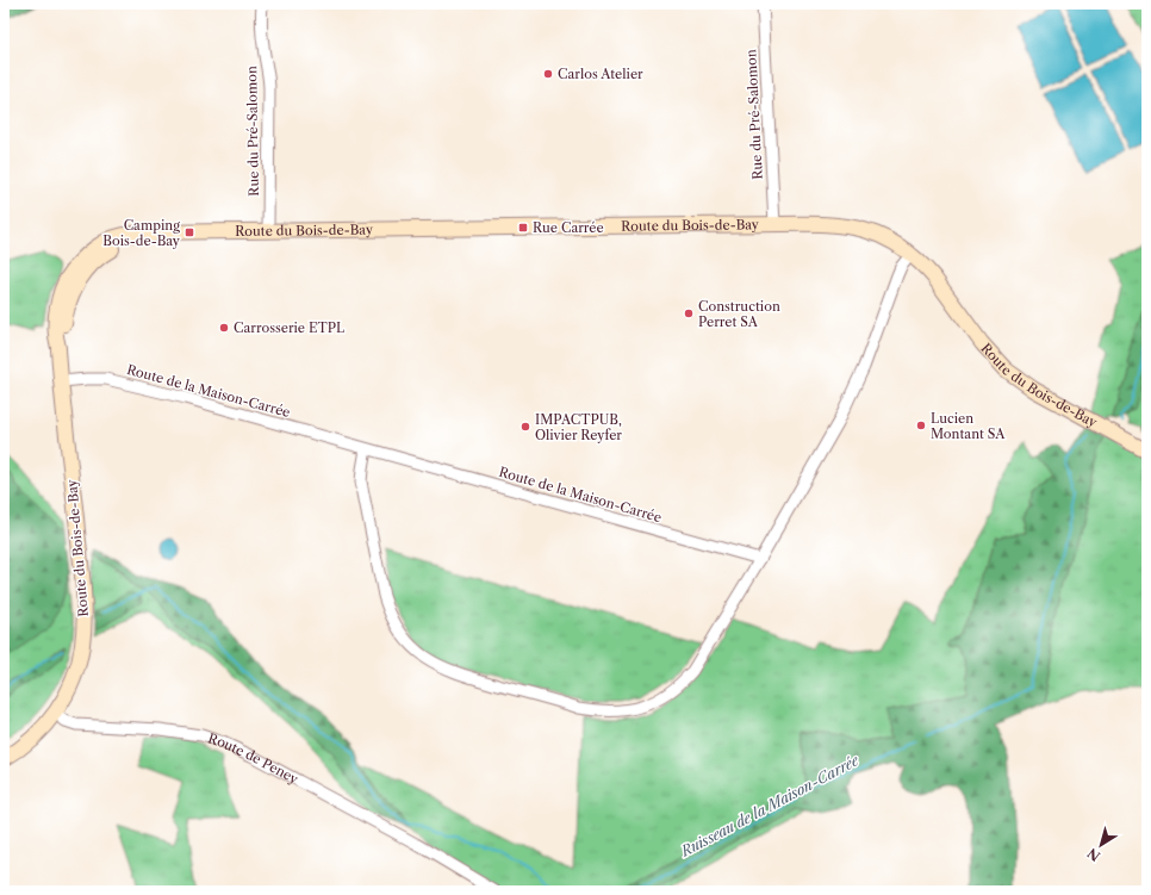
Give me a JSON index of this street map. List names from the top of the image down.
{
  "streets": {
    "main road": ["Route du Bois-de-Bay"],
    "street": ["Rue du Pré-Salomon", "Route de la Maison-Carrée", "Route de Peney"]
  },
  "crossings": [
    ["Rue du Pré-Salomon", "Route du Bois-de-Bay"],
    ["Route du Bois-de-Bay", "Route de la Maison-Carrée"],
    ["Route du Bois-de-Bay", "Route de Peney"]
  ],
  "water": ["Ruisseau de la Maison-Carrée"],
  "places": {
    "other": [
      "Carlos Atelier",
      "Construction Perret SA",
      "Carrosserie ETPL",
      "Lucien Montant SA",
      "IMPACTPUB, Olivier Reyfer"
    ],
    "transit": ["Rue Carrée", "Camping Bois-de-Bay"]
  },
  "north": "bottom left"
}
